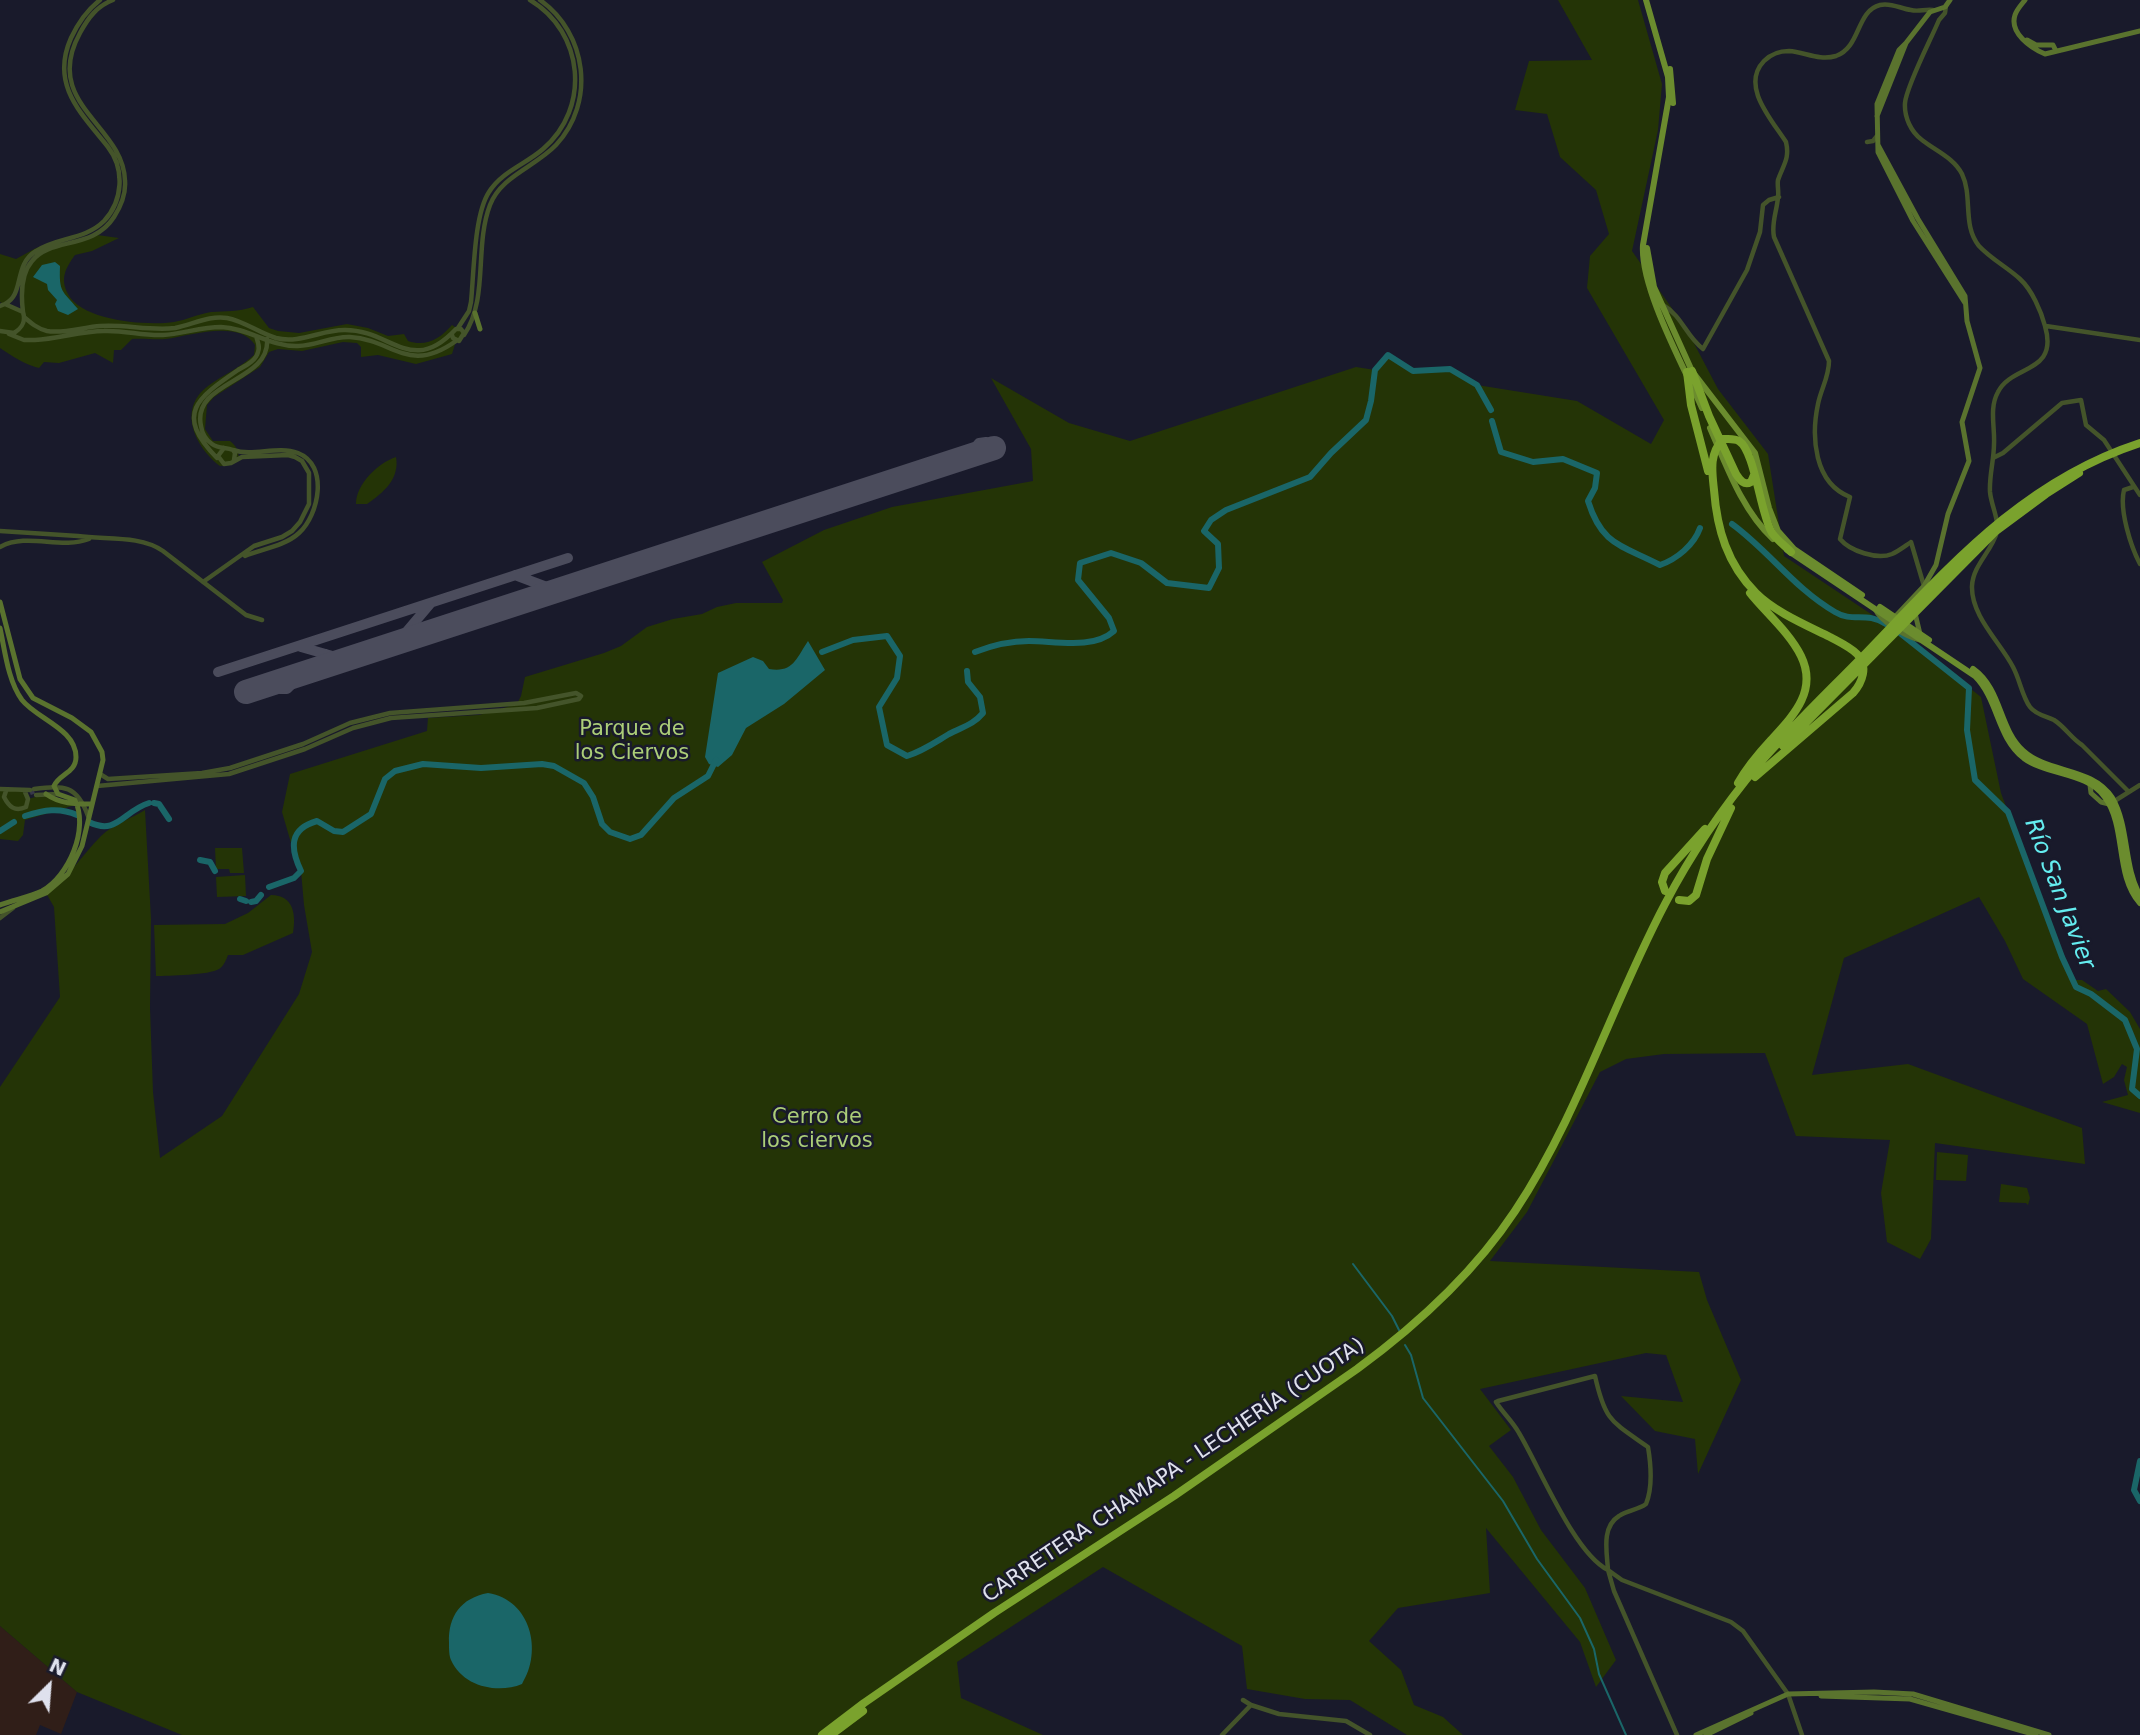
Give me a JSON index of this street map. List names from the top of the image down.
{
  "streets": {
    "highway": ["CARRETERA CHAMAPA - LECHERÍA (CUOTA)"]
  },
  "water": ["Río San Javier"],
  "parks": ["Parque de los Ciervos", "Cerro de los ciervos"],
  "north": "top right"
}
